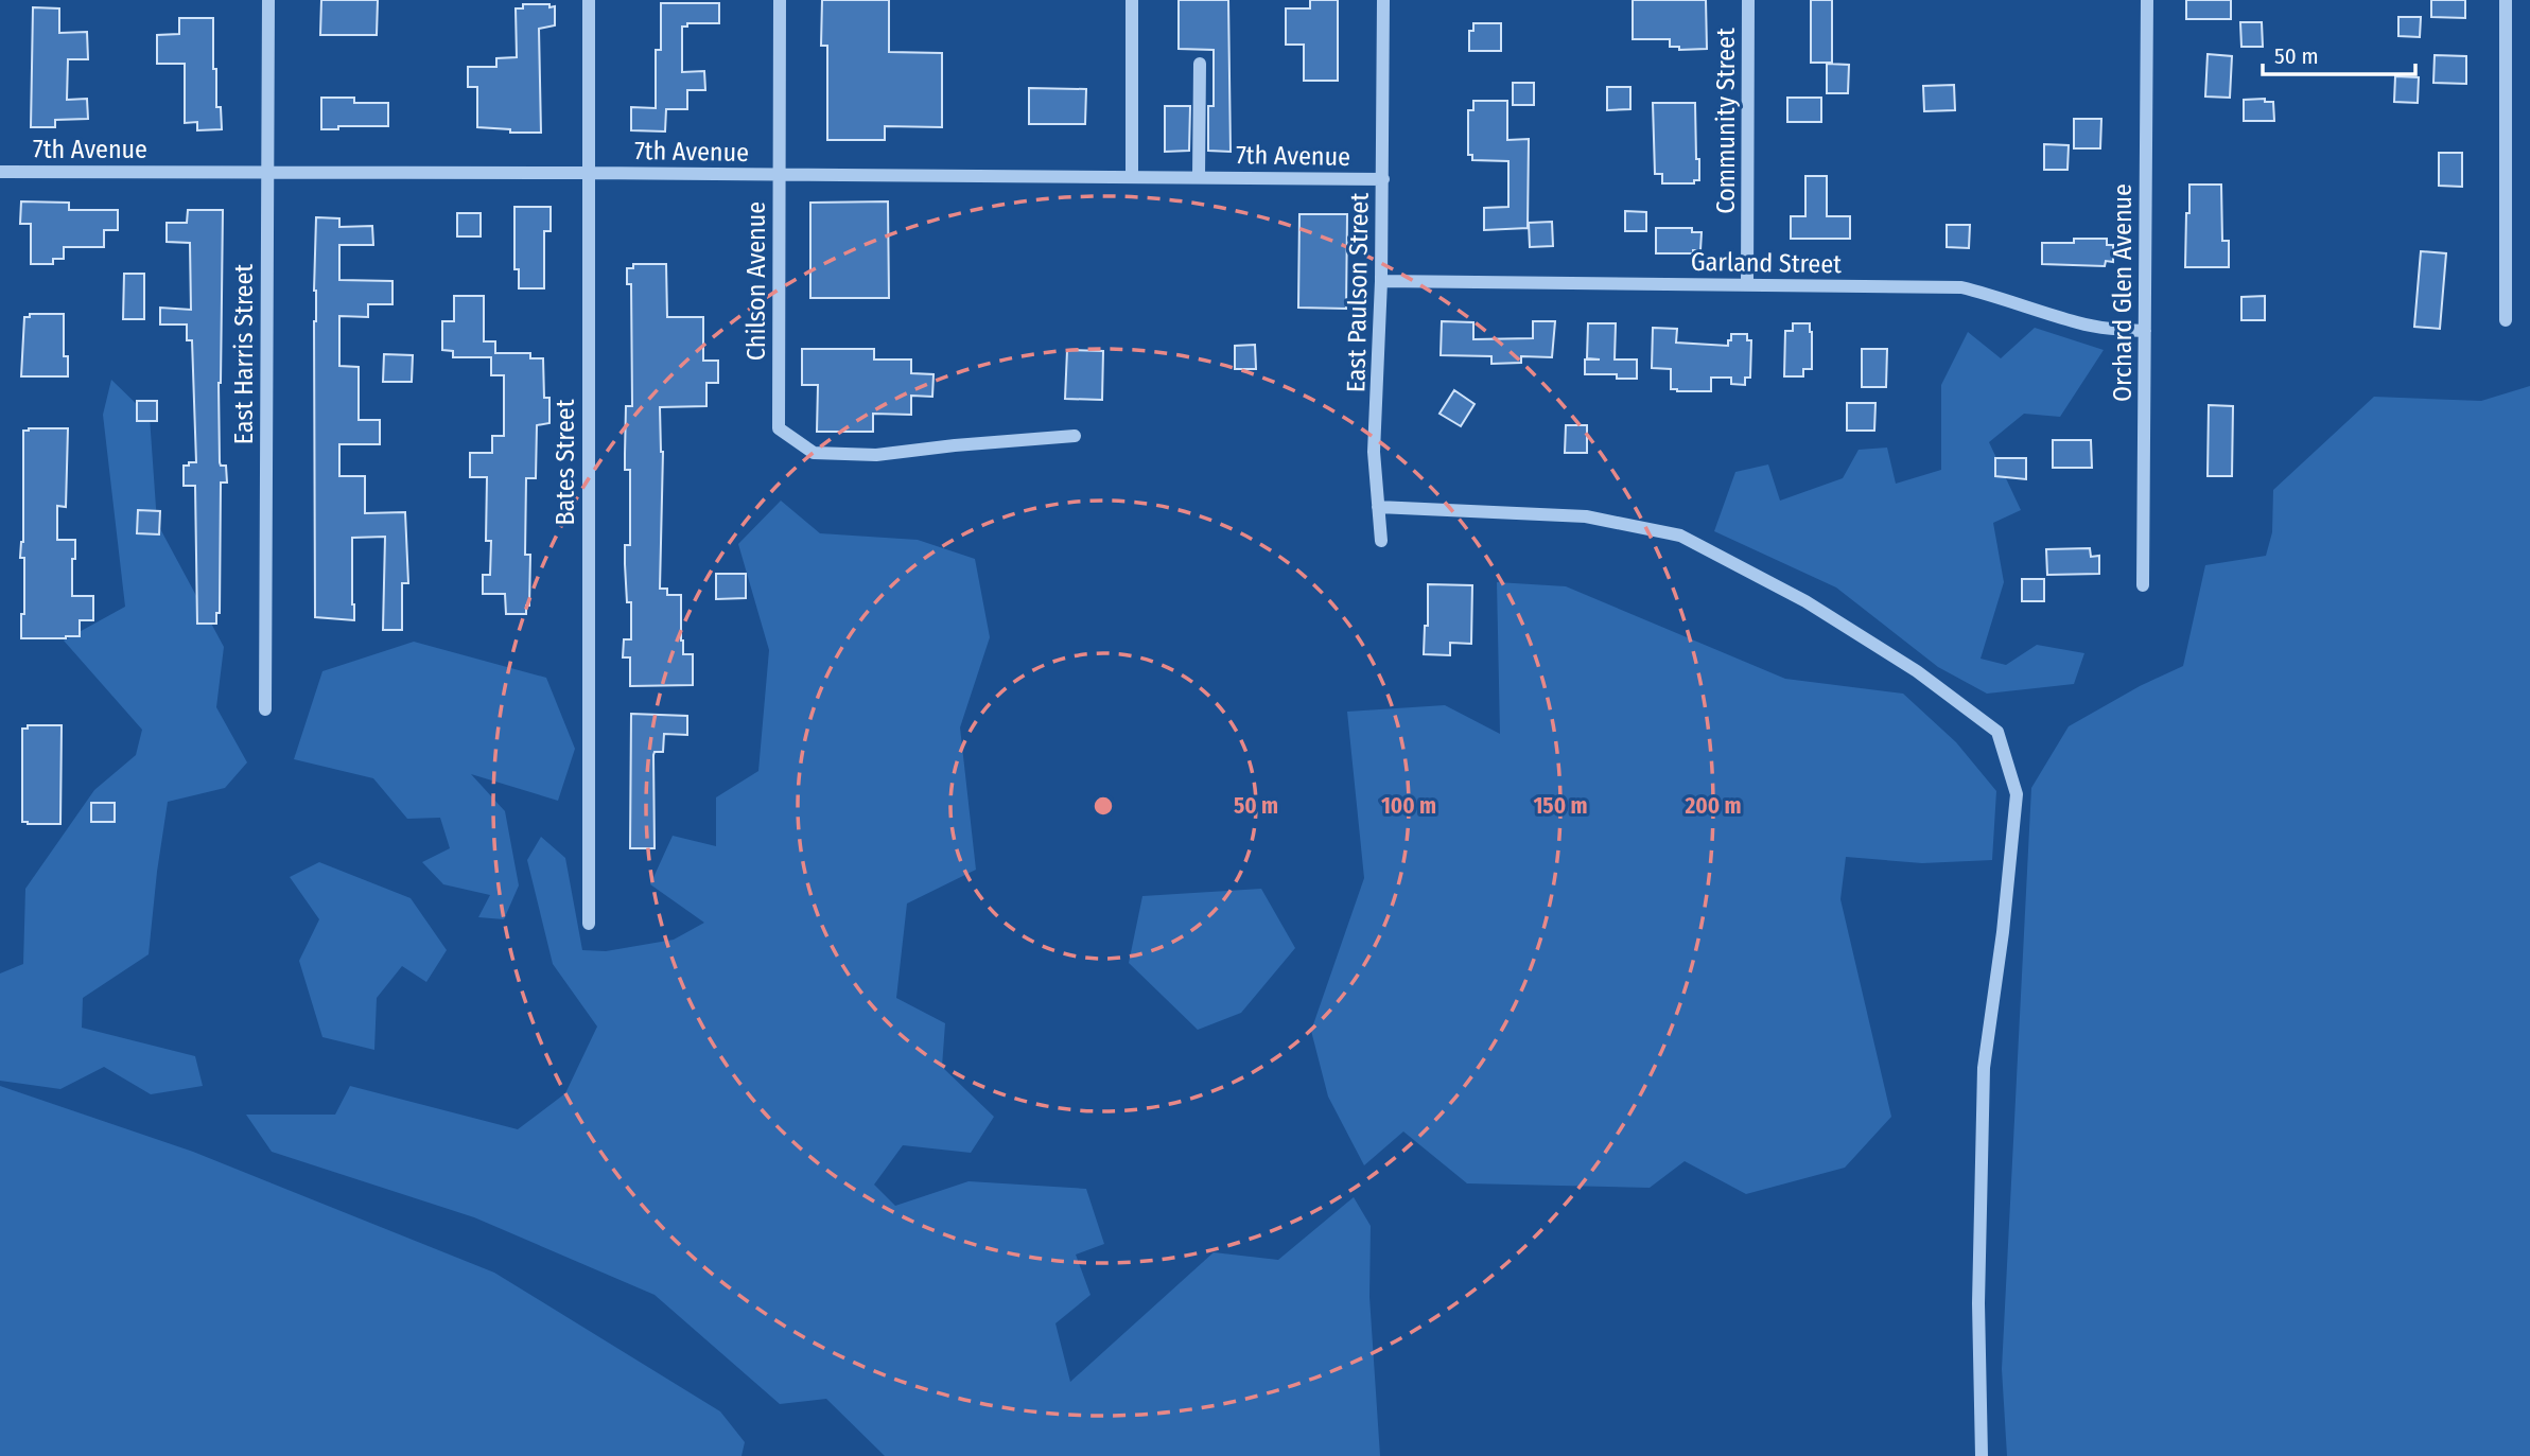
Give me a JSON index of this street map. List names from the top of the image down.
{
  "streets": {
    "street": [
      "Community Street",
      "7th Avenue",
      "Garland Street",
      "Chilson Avenue",
      "East Paulson Street",
      "Orchard Glen Avenue",
      "East Harris Street",
      "Bates Street"
    ]
  },
  "crossings": [
    ["Community Street", "Garland Street"],
    ["7th Avenue", "Chilson Avenue"],
    ["7th Avenue", "East Paulson Street"],
    ["7th Avenue", "East Harris Street"],
    ["7th Avenue", "Bates Street"],
    ["Garland Street", "East Paulson Street"],
    ["Garland Street", "Orchard Glen Avenue"]
  ],
  "scale_bar": "50 m",
  "rings": [
    "50 m",
    "100 m",
    "150 m",
    "200 m"
  ]
}
